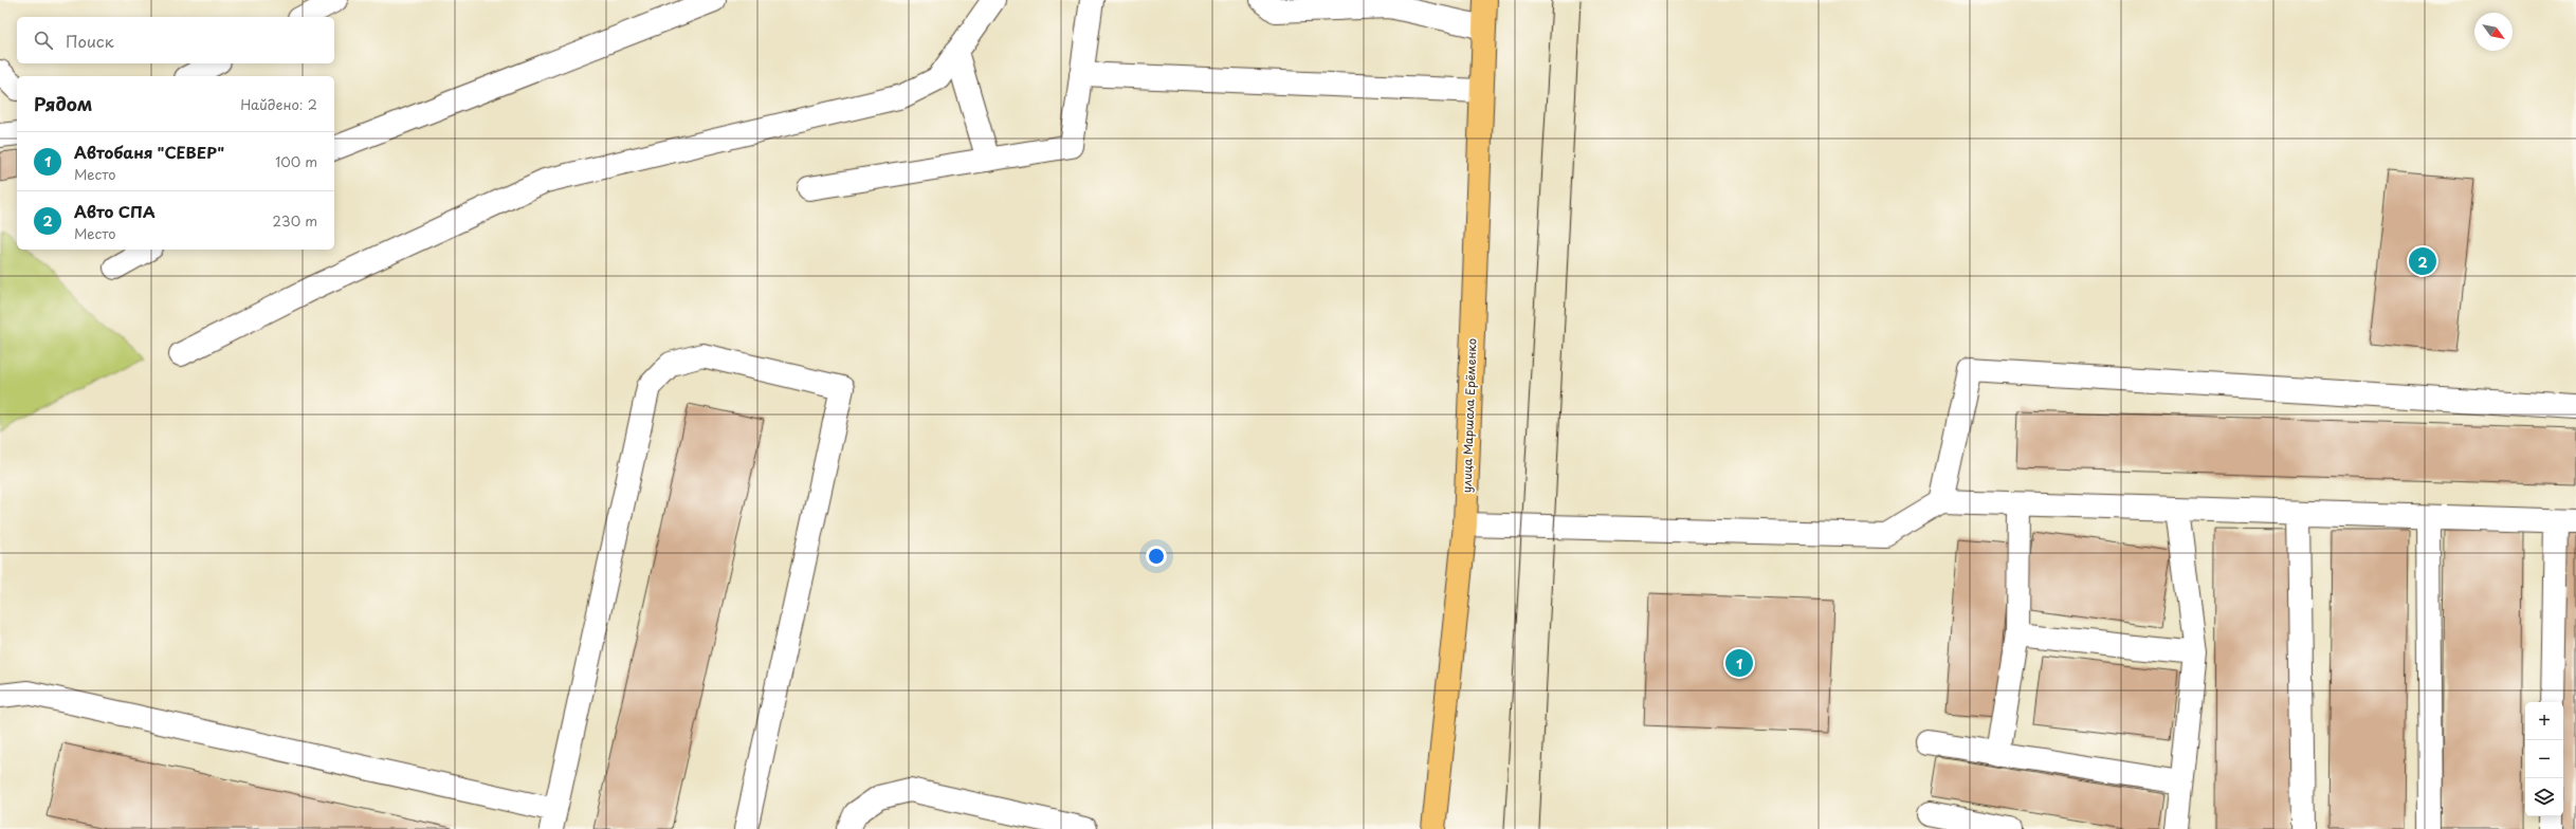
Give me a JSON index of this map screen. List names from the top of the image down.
{
  "streets": {
    "main road": ["улица Маршала Ерёменко"]
  },
  "north": "bottom right",
  "page": {
    "search": "Поиск",
    "heading": ["Рядом", "Найдено: 2"],
    "list": [
      {
        "mark": "1",
        "name": "Автобаня \"СЕВЕР\"",
        "note": "Место",
        "value": "100 m"
      },
      {
        "mark": "2",
        "name": "Авто СПА",
        "note": "Место",
        "value": "230 m"
      }
    ],
    "pins": ["2", "1"],
    "map_buttons": ["+", "−"]
  }
}
